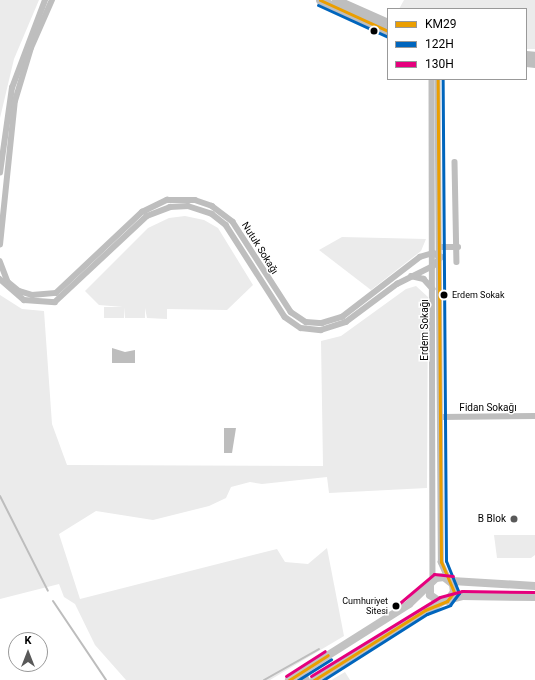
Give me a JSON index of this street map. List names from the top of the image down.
{
  "streets": {
    "street": ["Nutuk Sokağı", "Erdem Sokağı", "Fidan Sokağı"]
  },
  "crossings": [
    ["Nutuk Sokağı", "Erdem Sokağı"],
    ["Erdem Sokağı", "Fidan Sokağı"]
  ],
  "places": ["Erdem Sokak", "B Blok", "Cumhuriyet Sitesi"],
  "lines": ["transit line KM29", "transit line 122H", "transit line 130H"],
  "legend": ["KM29", "122H", "130H"],
  "north": "top"
}
